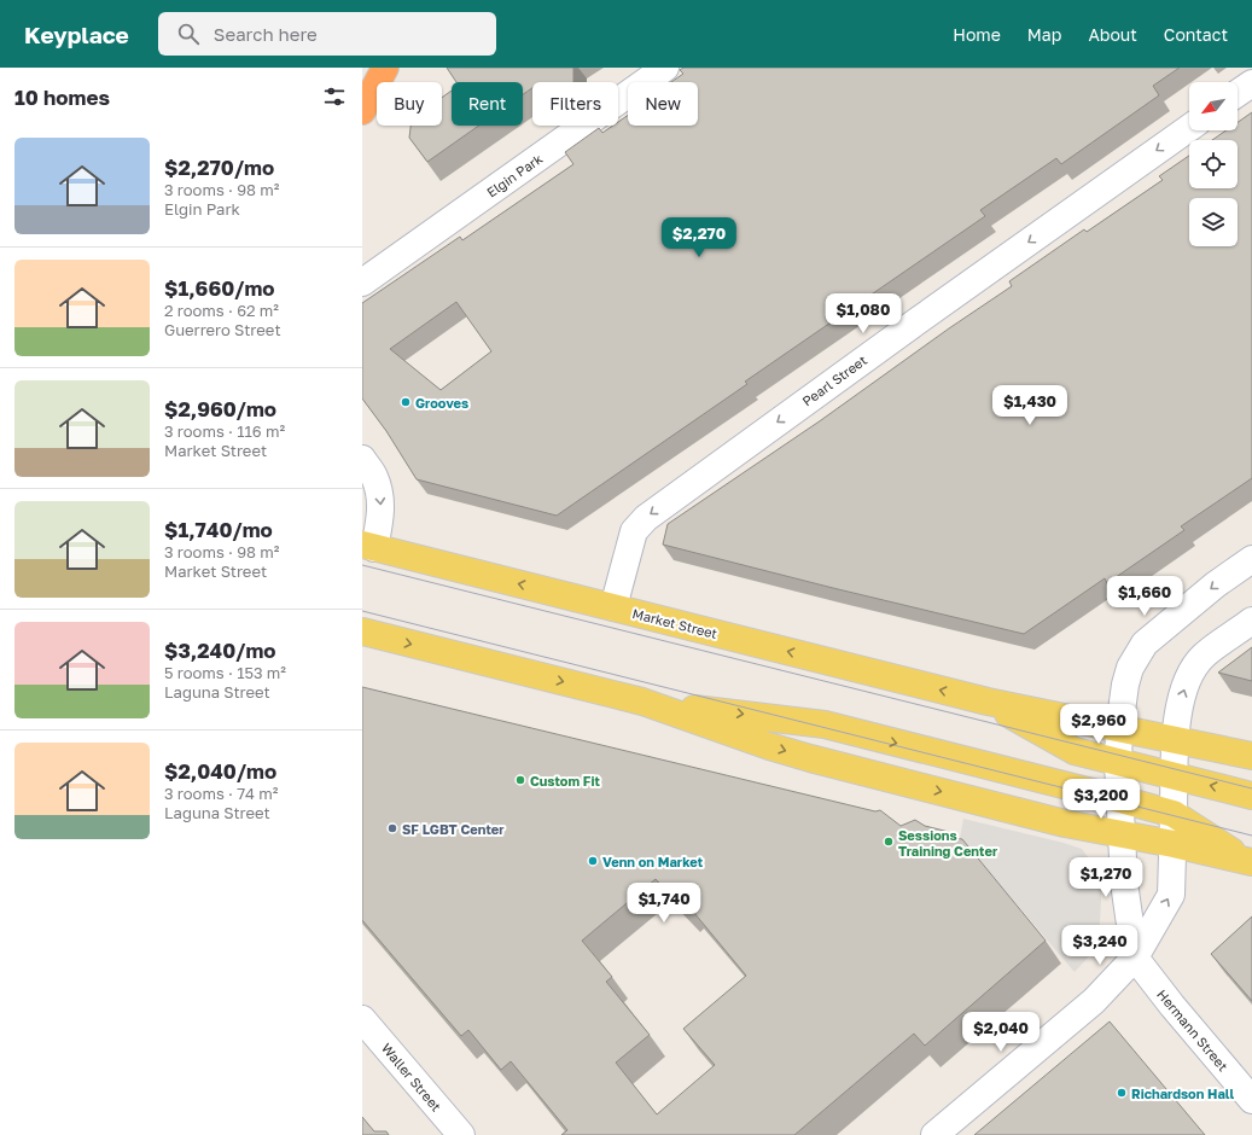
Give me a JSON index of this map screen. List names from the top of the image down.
{
  "streets": {
    "main road": ["Market Street"],
    "street": [
      "Elgin Park",
      "Pearl Street",
      "Hermann Street",
      "Waller Street"
    ]
  },
  "crossings": [
    ["Pearl Street", "Market Street"]
  ],
  "one_way": ["Pearl Street"],
  "places": [
    "Grooves",
    "Custom Fit",
    "SF LGBT Center",
    "Sessions Training Center",
    "Venn on Market",
    "Richardson Hall"
  ],
  "north": "bottom left",
  "page": {
    "header": "Keyplace",
    "search": "Search here",
    "nav": [
      "Home",
      "Map",
      "About",
      "Contact"
    ],
    "heading": "10 homes",
    "chip": [
      "Buy",
      "Rent",
      "Filters",
      "New"
    ],
    "list": [
      {
        "name": "$2,270/mo",
        "note": "3 rooms · 98 m² · Elgin Park"
      },
      {
        "name": "$1,660/mo",
        "note": "2 rooms · 62 m² · Guerrero Street"
      },
      {
        "name": "$2,960/mo",
        "note": "3 rooms · 116 m² · Market Street"
      },
      {
        "name": "$1,740/mo",
        "note": "3 rooms · 98 m² · Market Street"
      },
      {
        "name": "$3,240/mo",
        "note": "5 rooms · 153 m² · Laguna Street"
      },
      {
        "name": "$2,040/mo",
        "note": "3 rooms · 74 m² · Laguna Street"
      }
    ],
    "price": [
      "$2,270",
      "$1,080",
      "$1,430",
      "$1,660",
      "$2,960",
      "$3,200",
      "$1,270",
      "$1,740",
      "$3,240",
      "$2,040"
    ]
  }
}
